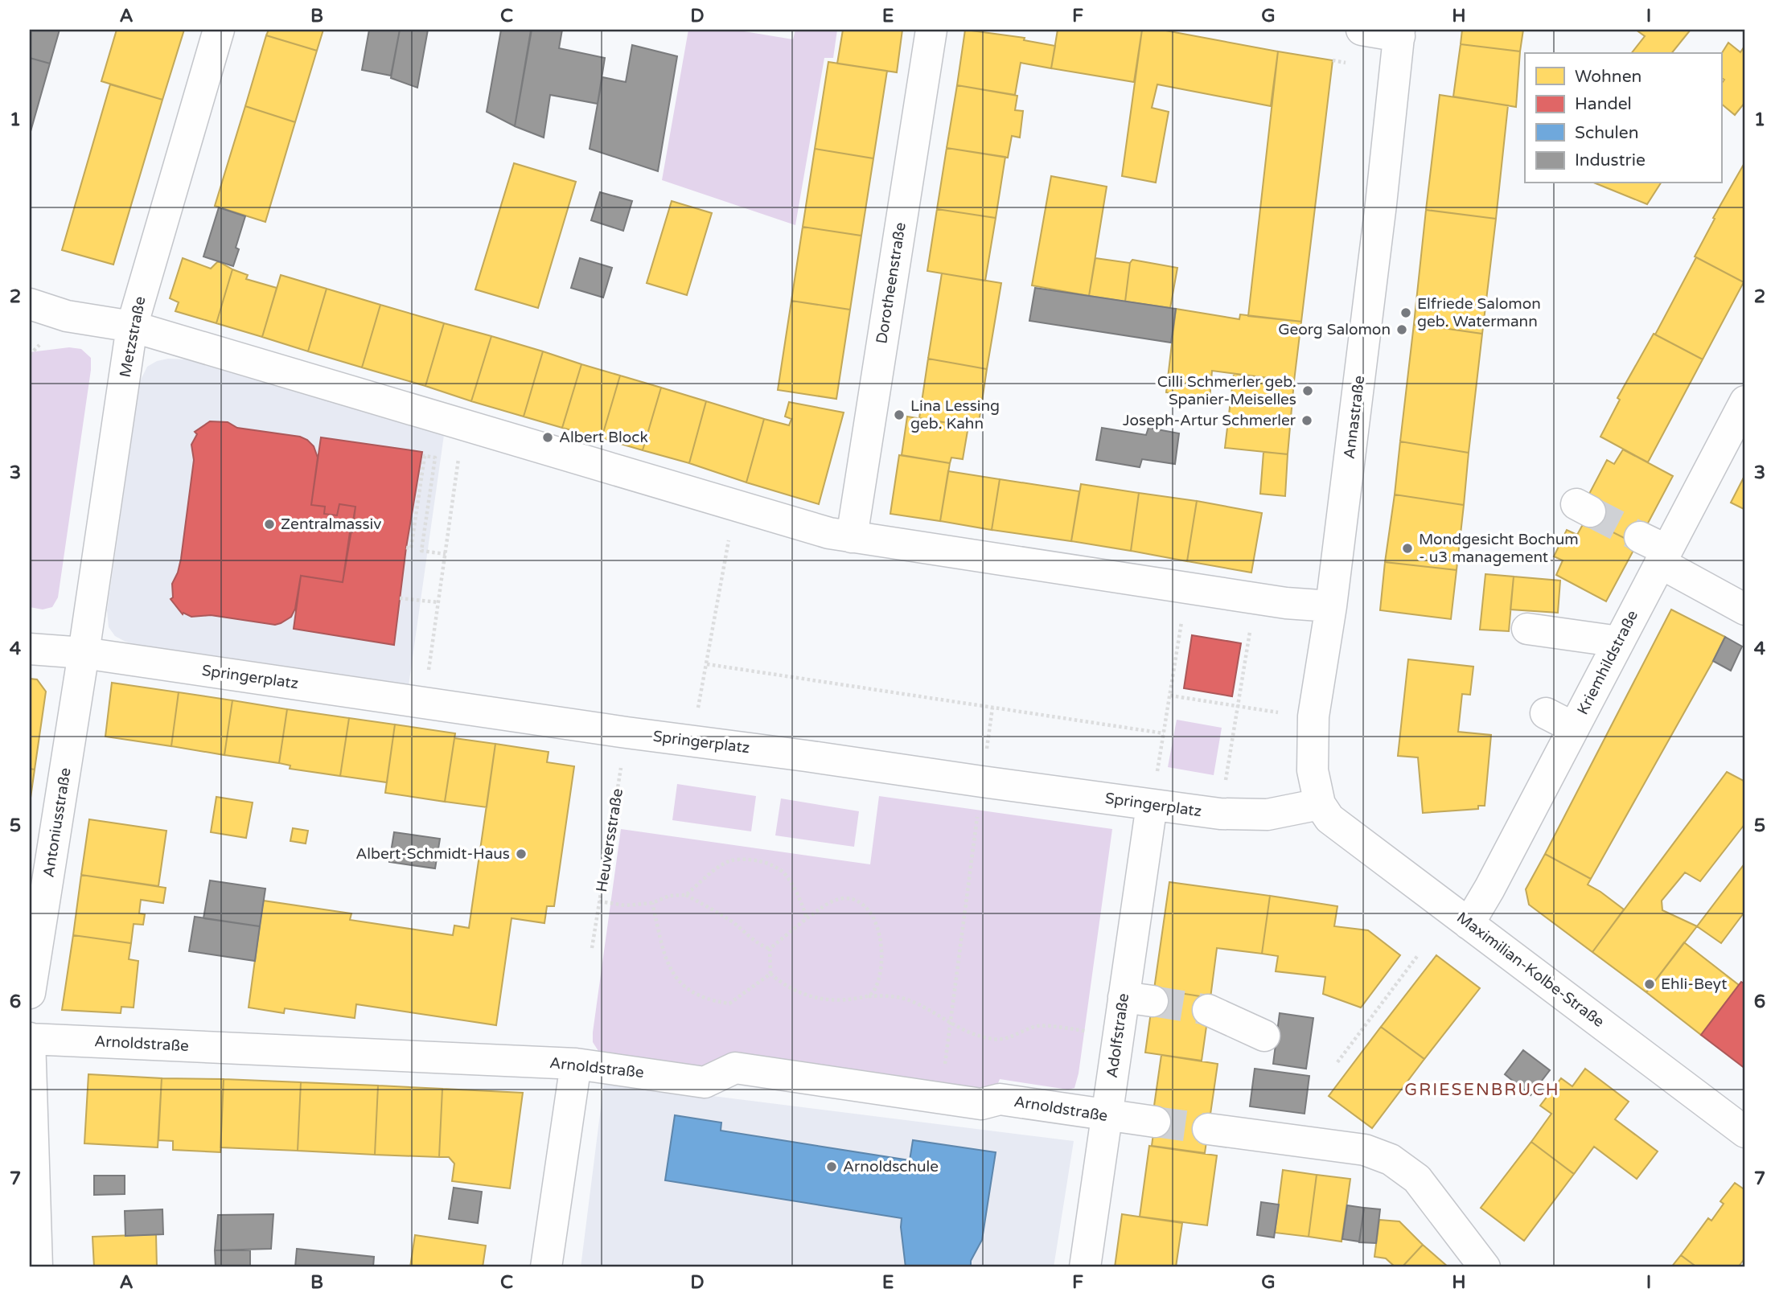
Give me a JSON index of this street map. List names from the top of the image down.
{
  "streets": {
    "street": [
      "Dorotheenstraße",
      "Metzstraße",
      "Annastraße",
      "Kriemhildstraße",
      "Springerplatz",
      "Antoniusstraße",
      "Maximilian-Kolbe-Straße",
      "Adolfstraße",
      "Arnoldstraße"
    ],
    "path": ["Heuversstraße"]
  },
  "crossings": [
    ["Metzstraße", "Springerplatz"],
    ["Metzstraße", "Antoniusstraße"],
    ["Annastraße", "Springerplatz"],
    ["Annastraße", "Maximilian-Kolbe-Straße"],
    ["Kriemhildstraße", "Maximilian-Kolbe-Straße"],
    ["Springerplatz", "Antoniusstraße"],
    ["Springerplatz", "Heuversstraße"],
    ["Springerplatz", "Maximilian-Kolbe-Straße"],
    ["Springerplatz", "Adolfstraße"],
    ["Adolfstraße", "Arnoldstraße"]
  ],
  "districts": ["GRIESENBRUCH"],
  "places": [
    "Elfriede Salomon geb. Watermann",
    "Georg Salomon",
    "Cilli Schmerler geb. Spanier-Meiselles",
    "Lina Lessing geb. Kahn",
    "Joseph-Artur Schmerler",
    "Albert Block",
    "Zentralmassiv",
    "Mondgesicht Bochum - u3 management",
    "Albert-Schmidt-Haus",
    "Ehli-Beyt",
    "Arnoldschule"
  ],
  "legend": [
    "Wohnen",
    "Handel",
    "Schulen",
    "Industrie"
  ],
  "grid": {
    "columns": [
      "A",
      "B",
      "C",
      "D",
      "E",
      "F",
      "G",
      "H",
      "I"
    ],
    "rows": [
      "1",
      "2",
      "3",
      "4",
      "5",
      "6",
      "7"
    ]
  }
}
